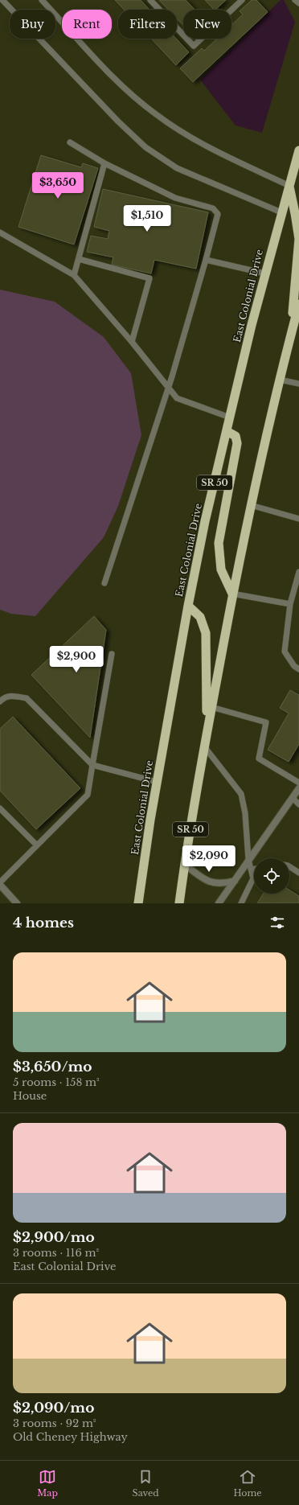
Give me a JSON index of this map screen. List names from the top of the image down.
{
  "streets": {
    "highway": ["East Colonial Drive", "SR 50"]
  },
  "page": {
    "chip": [
      "Buy",
      "Rent",
      "Filters",
      "New"
    ],
    "price": [
      "$3,650",
      "$1,510",
      "$2,900",
      "$2,090"
    ],
    "heading": "4 homes",
    "list": [
      {
        "name": "$3,650/mo",
        "note": "5 rooms · 158 m² · House"
      },
      {
        "name": "$2,900/mo",
        "note": "3 rooms · 116 m² · East Colonial Drive"
      },
      {
        "name": "$2,090/mo",
        "note": "3 rooms · 92 m² · Old Cheney Highway"
      }
    ],
    "tabs": ["Map", "Saved", "Home"]
  }
}
